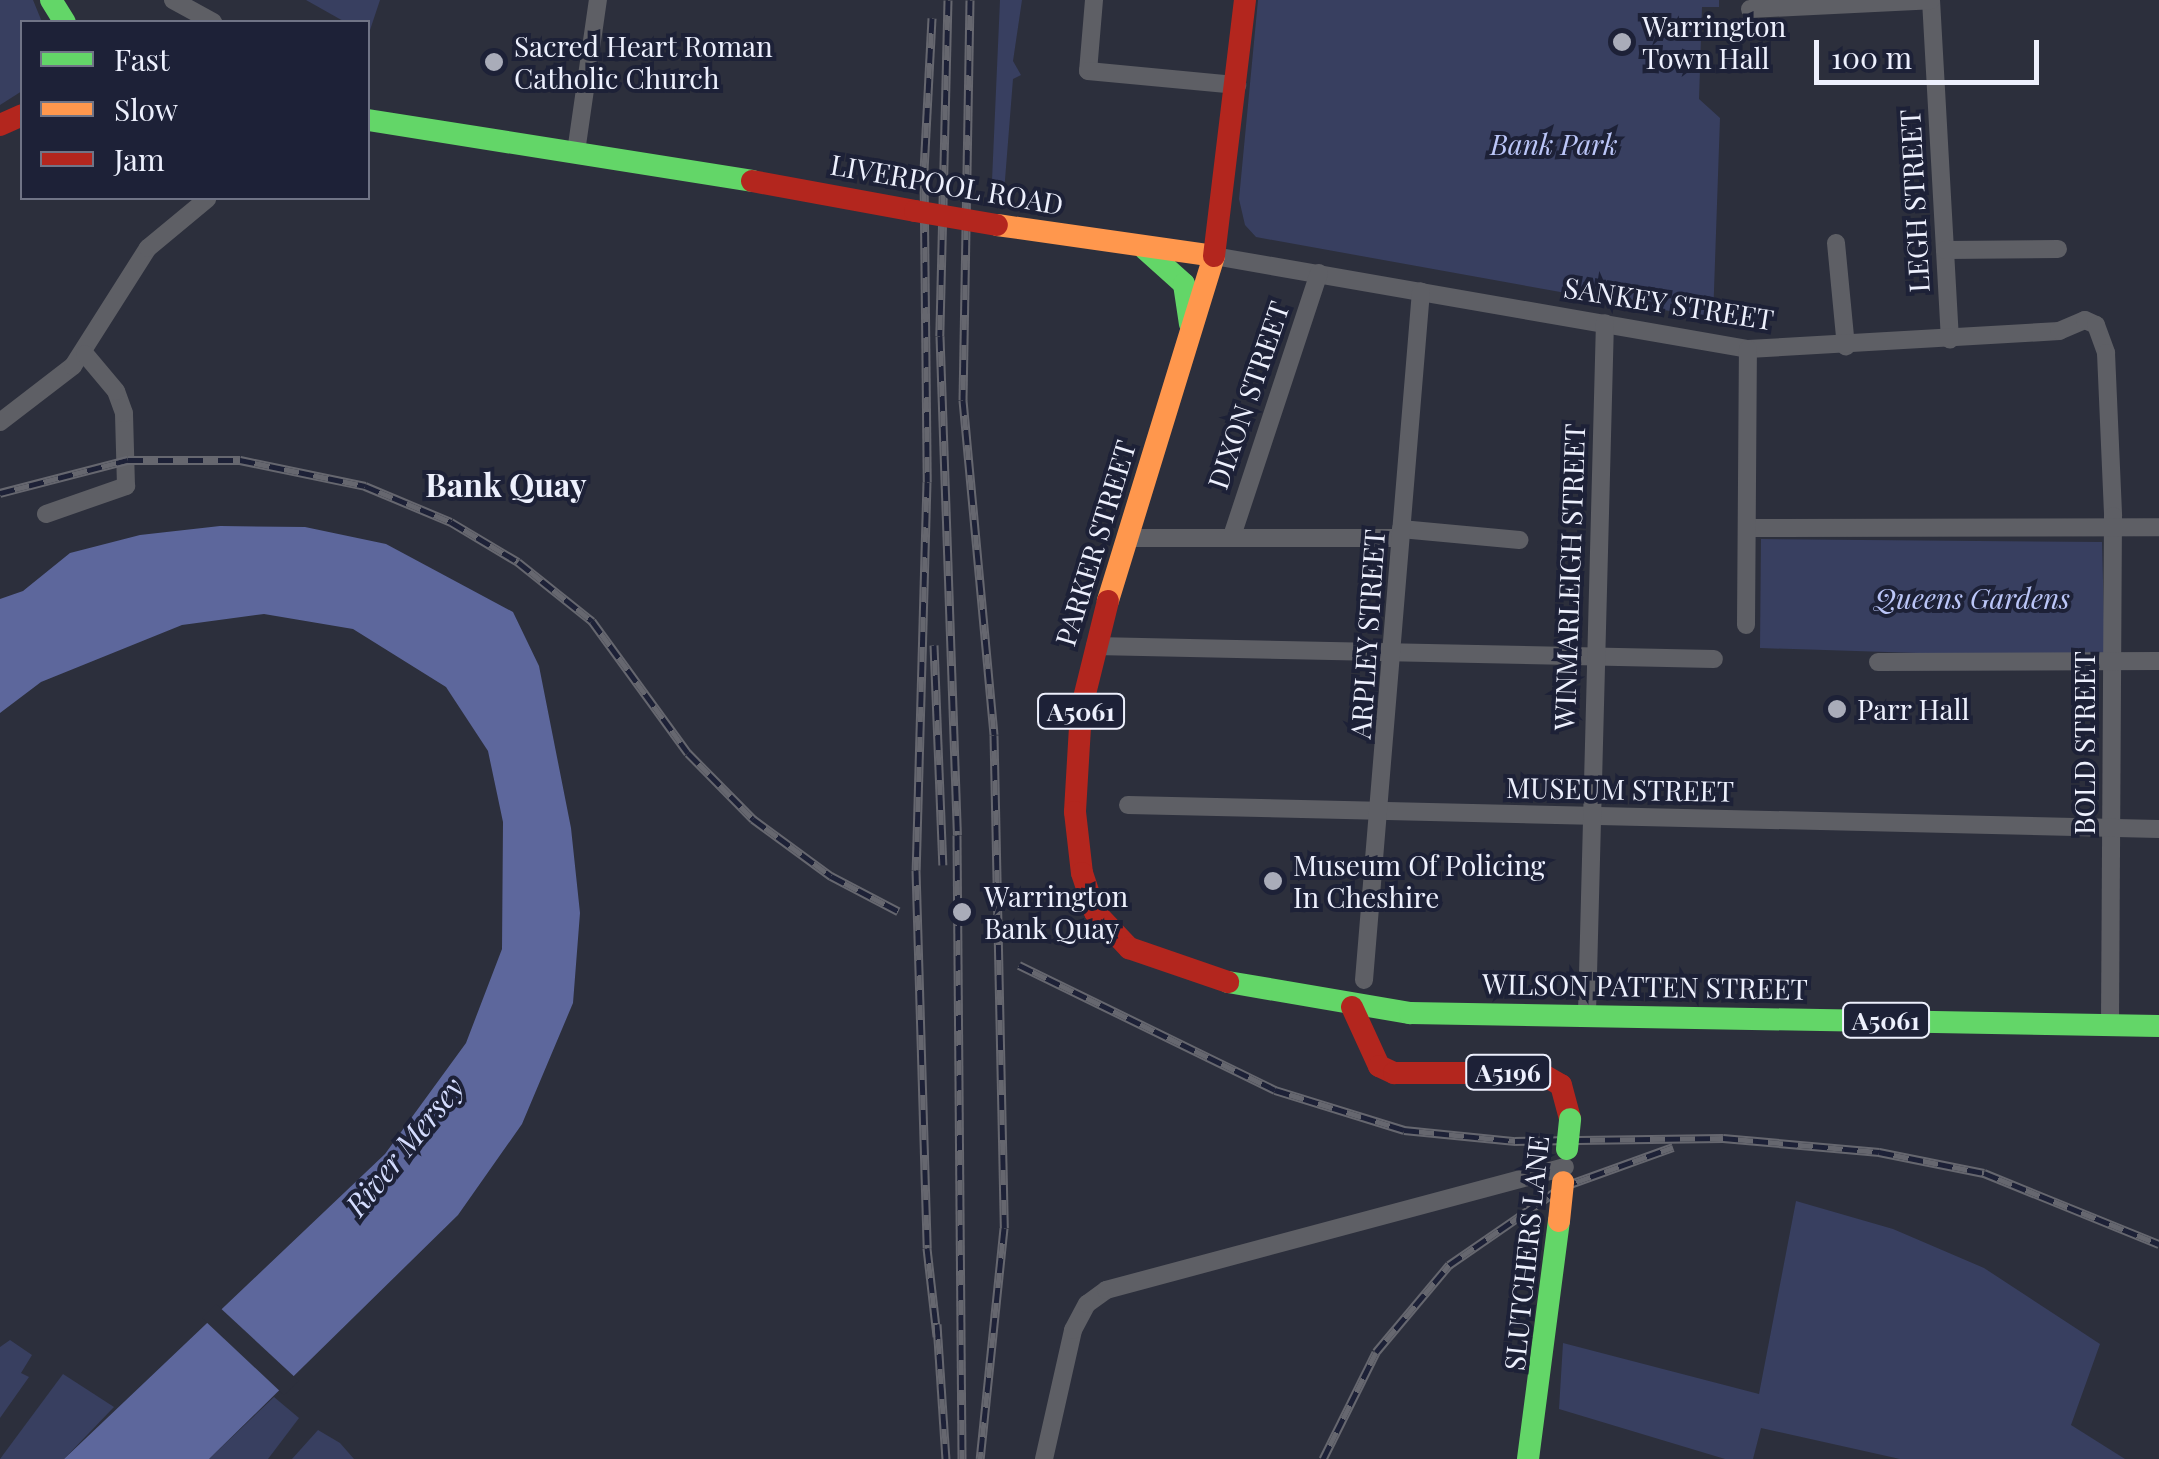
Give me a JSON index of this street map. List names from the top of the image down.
{
  "streets": {
    "main road": [
      "LIVERPOOL ROAD",
      "PARKER STREET",
      "A5061",
      "WILSON PATTEN STREET",
      "A5196",
      "SLUTCHERS LANE"
    ],
    "street": [
      "LEGH STREET",
      "SANKEY STREET",
      "DIXON STREET",
      "WINMARLEIGH STREET",
      "ARPLEY STREET",
      "BOLD STREET",
      "MUSEUM STREET"
    ]
  },
  "crossings": [
    ["LIVERPOOL ROAD", "SANKEY STREET"],
    ["LIVERPOOL ROAD", "PARKER STREET"],
    ["LEGH STREET", "SANKEY STREET"],
    ["SANKEY STREET", "DIXON STREET"],
    ["SANKEY STREET", "PARKER STREET"],
    ["SANKEY STREET", "WINMARLEIGH STREET"],
    ["SANKEY STREET", "ARPLEY STREET"],
    ["SANKEY STREET", "BOLD STREET"],
    ["PARKER STREET", "WILSON PATTEN STREET"],
    ["WINMARLEIGH STREET", "MUSEUM STREET"],
    ["WINMARLEIGH STREET", "WILSON PATTEN STREET"],
    ["ARPLEY STREET", "MUSEUM STREET"],
    ["BOLD STREET", "MUSEUM STREET"],
    ["BOLD STREET", "WILSON PATTEN STREET"],
    ["WILSON PATTEN STREET", "SLUTCHERS LANE"]
  ],
  "districts": ["Bank Quay"],
  "water": ["River Mersey"],
  "parks": ["Bank Park", "Queens Gardens"],
  "places": [
    "Warrington Town Hall",
    "Sacred Heart Roman Catholic Church",
    "Parr Hall",
    "Museum Of Policing In Cheshire",
    "Warrington Bank Quay"
  ],
  "legend": ["Fast", "Slow", "Jam"],
  "scale_bar": "100 m"
}
